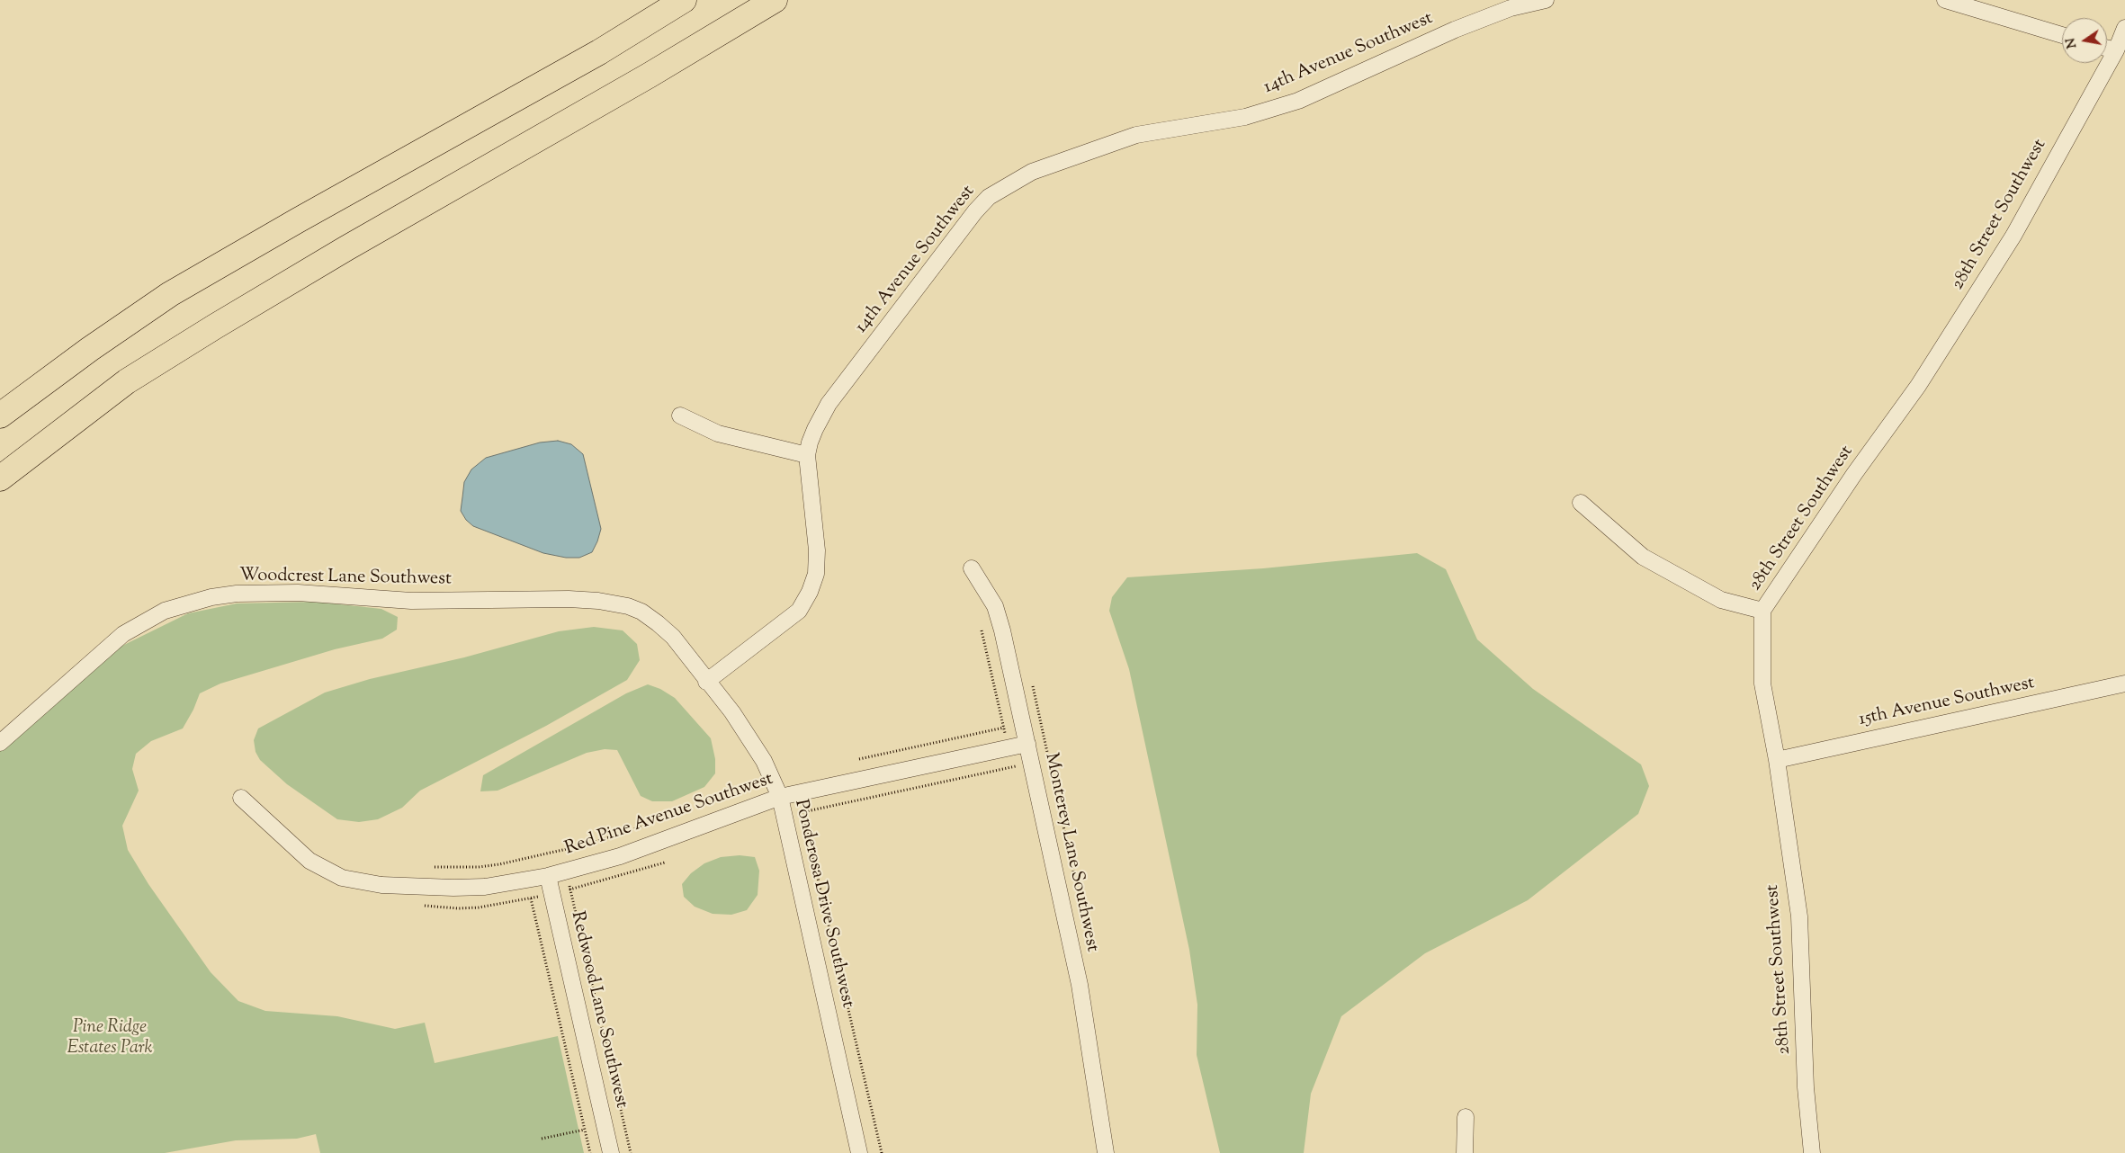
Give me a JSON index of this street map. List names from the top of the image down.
{
  "streets": {
    "street": [
      "14th Avenue Southwest",
      "28th Street Southwest",
      "Woodcrest Lane Southwest",
      "15th Avenue Southwest",
      "Red Pine Avenue Southwest",
      "Monterey Lane Southwest",
      "Ponderosa Drive Southwest",
      "Redwood Lane Southwest"
    ]
  },
  "crossings": [
    ["14th Avenue Southwest", "Woodcrest Lane Southwest"],
    ["14th Avenue Southwest", "Ponderosa Drive Southwest"],
    ["28th Street Southwest", "15th Avenue Southwest"],
    ["Woodcrest Lane Southwest", "Ponderosa Drive Southwest"],
    ["Red Pine Avenue Southwest", "Monterey Lane Southwest"],
    ["Red Pine Avenue Southwest", "Ponderosa Drive Southwest"],
    ["Red Pine Avenue Southwest", "Redwood Lane Southwest"]
  ],
  "parks": ["Pine Ridge Estates Park"],
  "north": "left"
}
